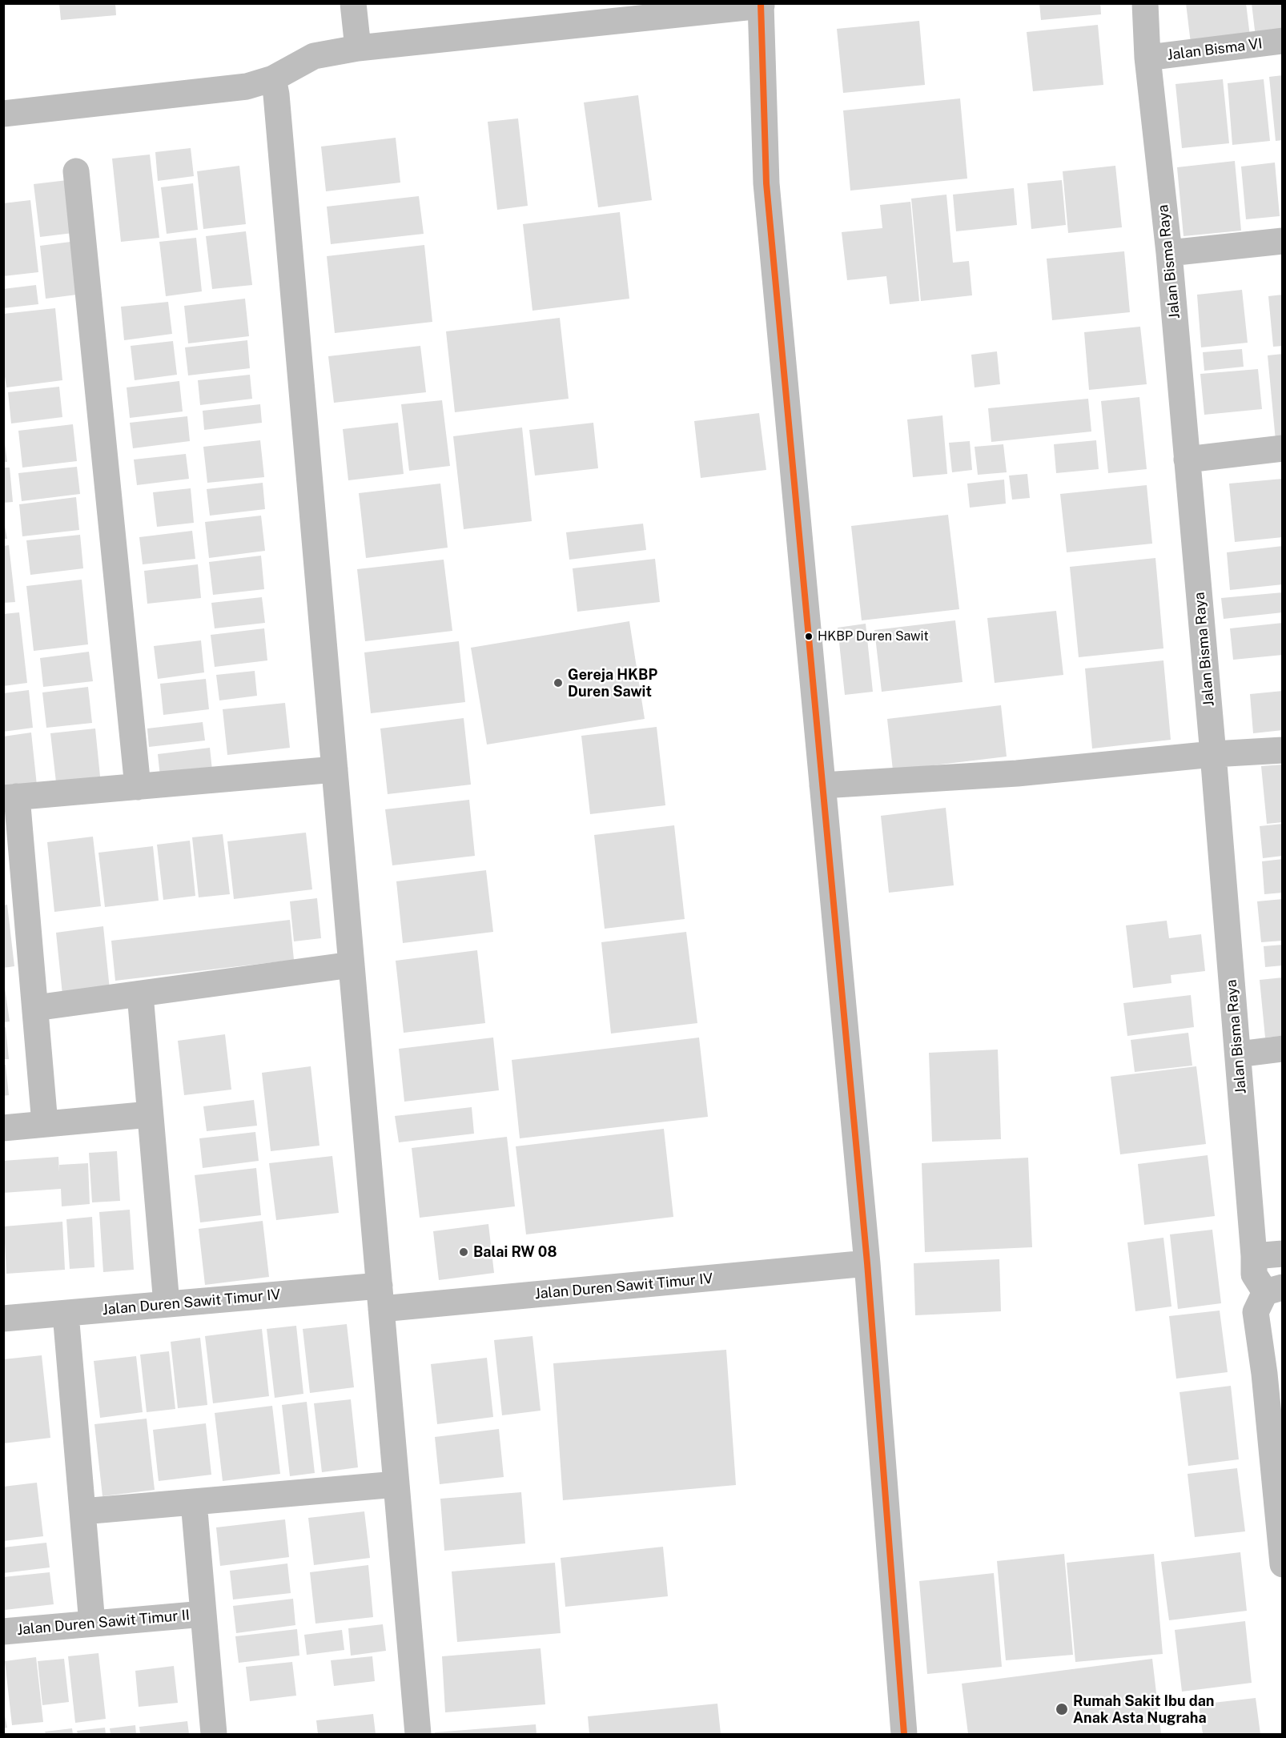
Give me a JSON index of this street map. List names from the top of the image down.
{
  "streets": {
    "street": [
      "Jalan Bisma VI",
      "Jalan Bisma Raya",
      "Jalan Duren Sawit Timur IV",
      "Jalan Duren Sawit Timur II"
    ]
  },
  "crossings": [
    ["Jalan Bisma VI", "Jalan Bisma Raya"]
  ],
  "places": [
    "HKBP Duren Sawit",
    "Gereja HKBP Duren Sawit",
    "Balai RW 08",
    "Rumah Sakit Ibu dan Anak Asta Nugraha"
  ]
}
